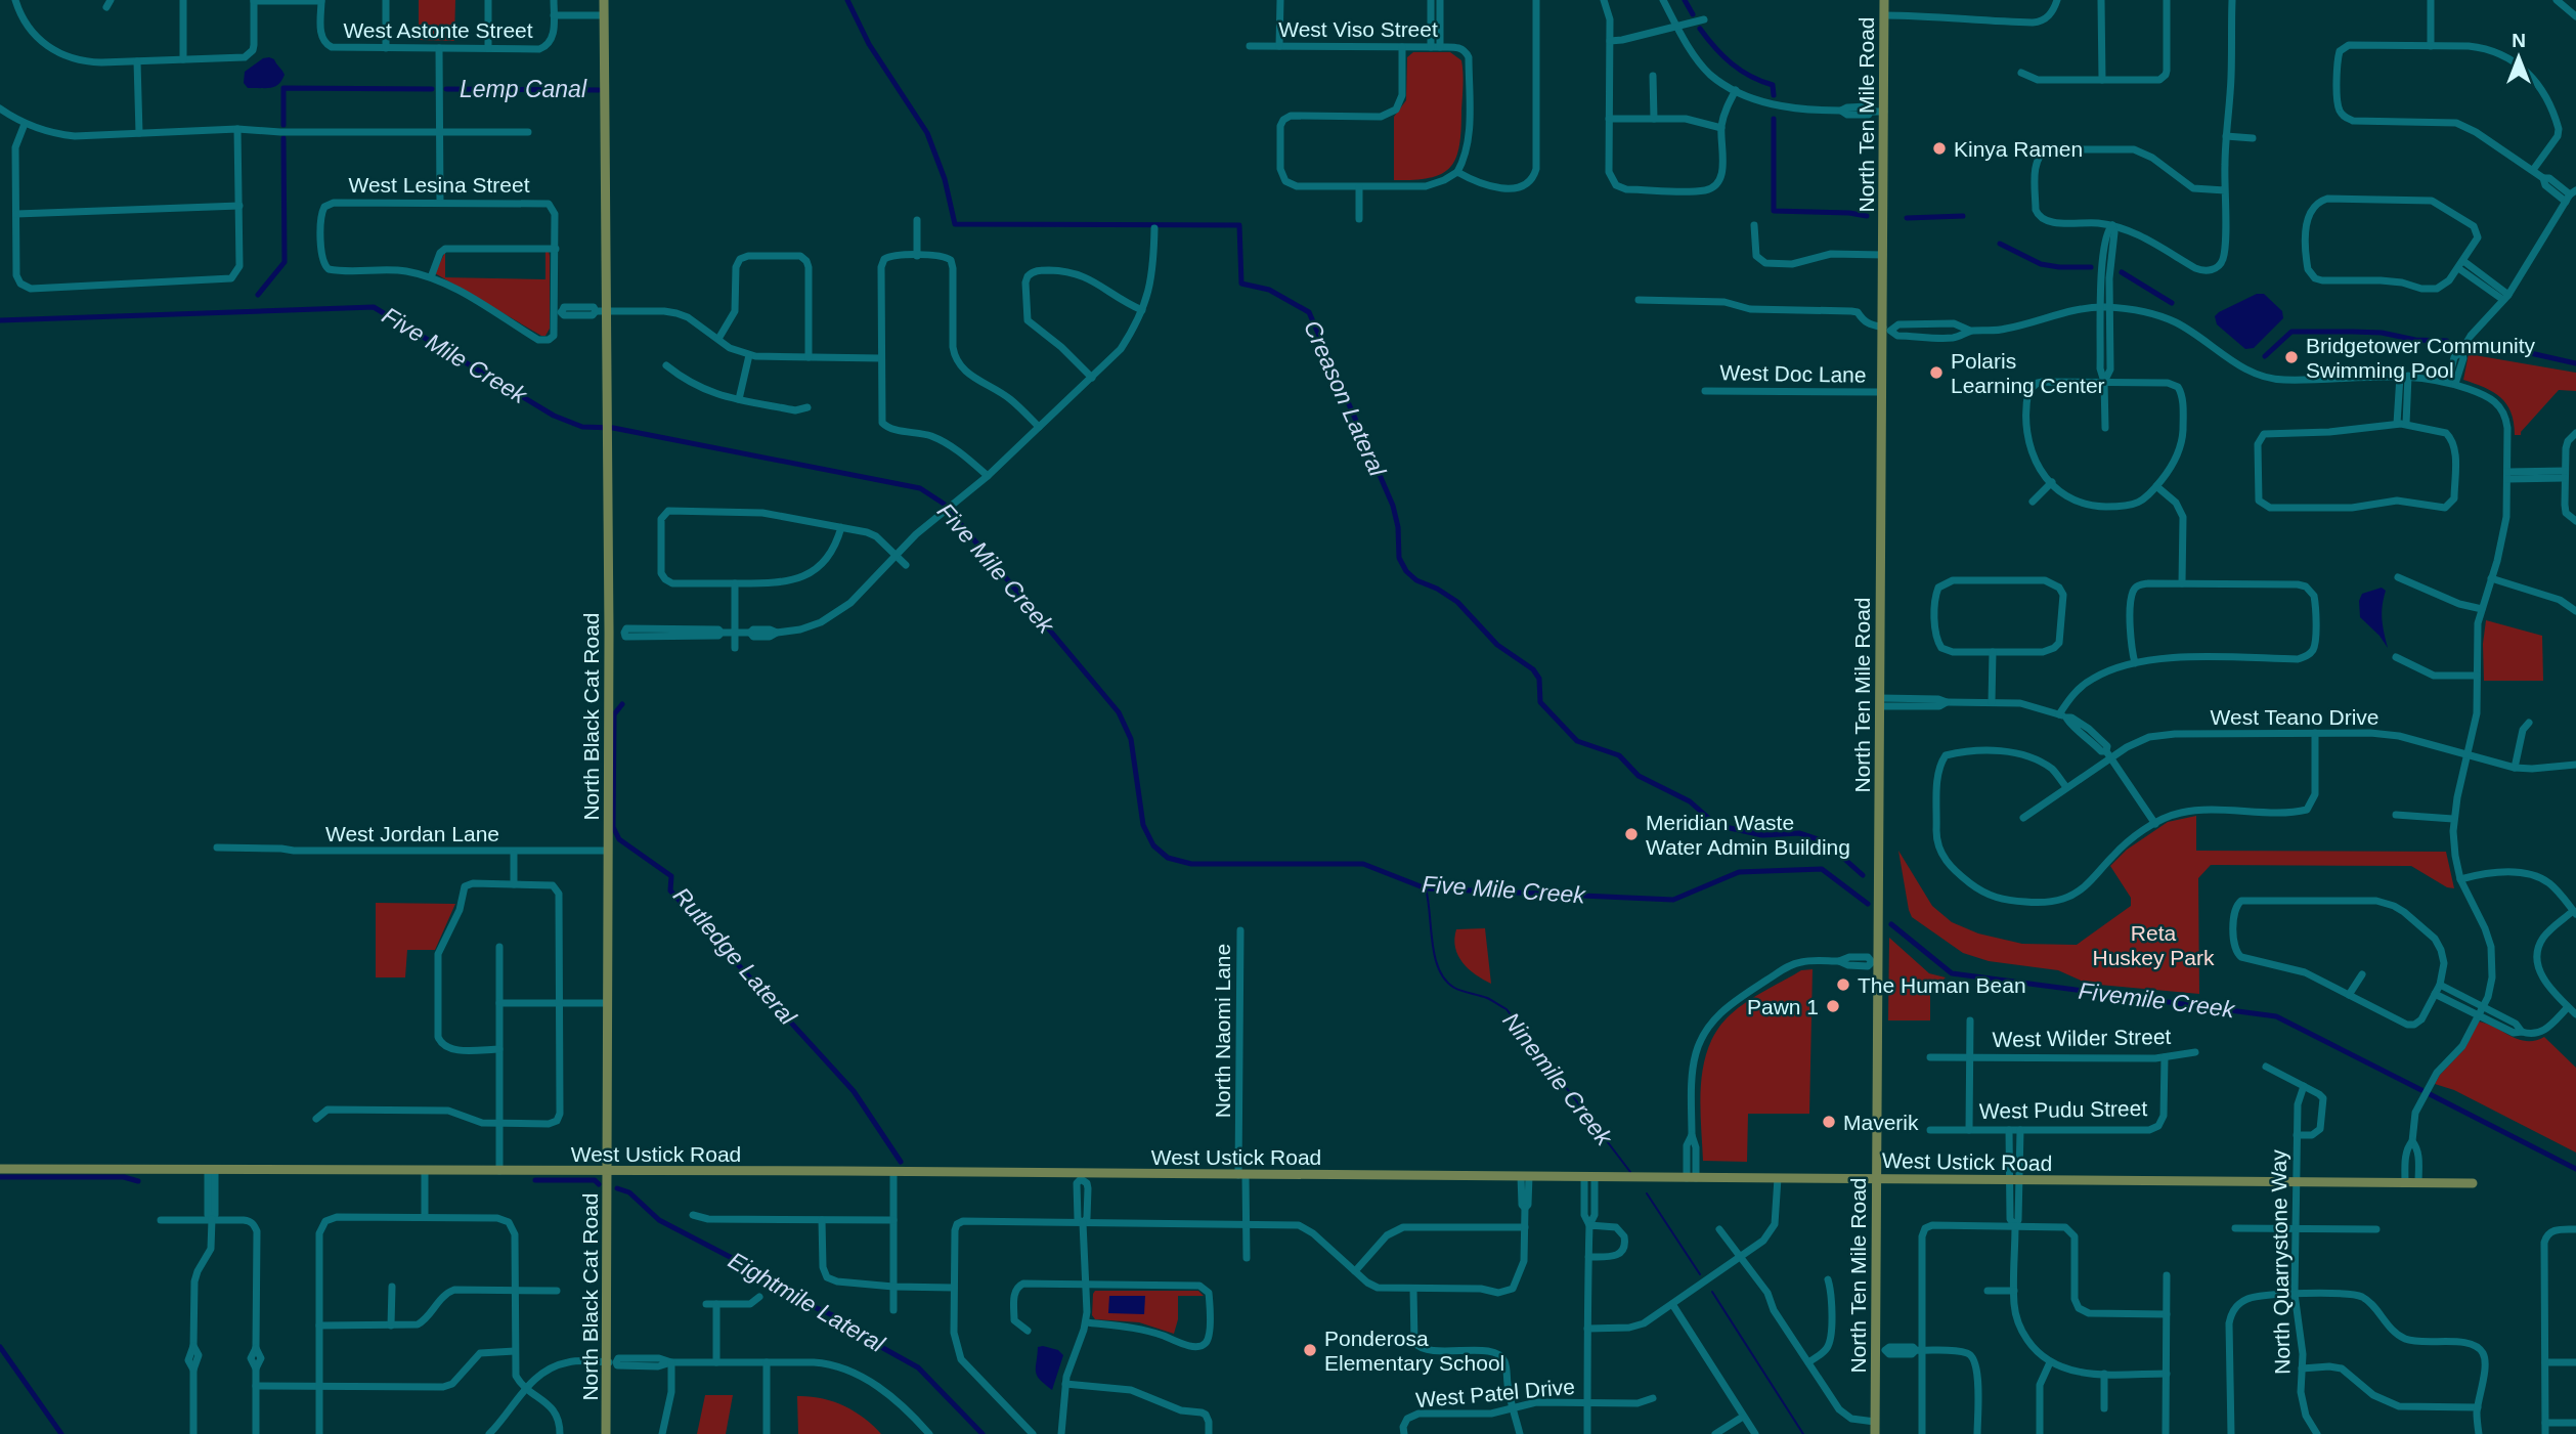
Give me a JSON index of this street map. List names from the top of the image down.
{
  "streets": {
    "main road": ["North Ten Mile Road", "North Black Cat Road", "West Ustick Road"],
    "street": [
      "West Viso Street",
      "West Astonte Street",
      "West Lesina Street",
      "West Doc Lane",
      "West Teano Drive",
      "West Jordan Lane",
      "North Naomi Lane",
      "West Wilder Street",
      "West Pudu Street",
      "North Quarrystone Way",
      "West Patel Drive"
    ]
  },
  "crossings": [
    ["North Ten Mile Road", "West Doc Lane"],
    ["North Ten Mile Road", "West Ustick Road"],
    ["North Black Cat Road", "West Jordan Lane"],
    ["North Black Cat Road", "West Ustick Road"],
    ["North Naomi Lane", "West Ustick Road"],
    ["West Wilder Street", "West Pudu Street"],
    ["West Ustick Road", "North Quarrystone Way"]
  ],
  "water": [
    "Lemp Canal",
    "Five Mile Creek",
    "Creason Lateral",
    "Rutledge Lateral",
    "Fivemile Creek",
    "Ninemile Creek",
    "Eightmile Lateral"
  ],
  "parks": ["Reta Huskey Park"],
  "places": [
    "Kinya Ramen",
    "Bridgetower Community Swimming Pool",
    "Polaris Learning Center",
    "Meridian Waste Water Admin Building",
    "The Human Bean",
    "Pawn 1",
    "Maverik",
    "Ponderosa Elementary School"
  ],
  "north": "top"
}
